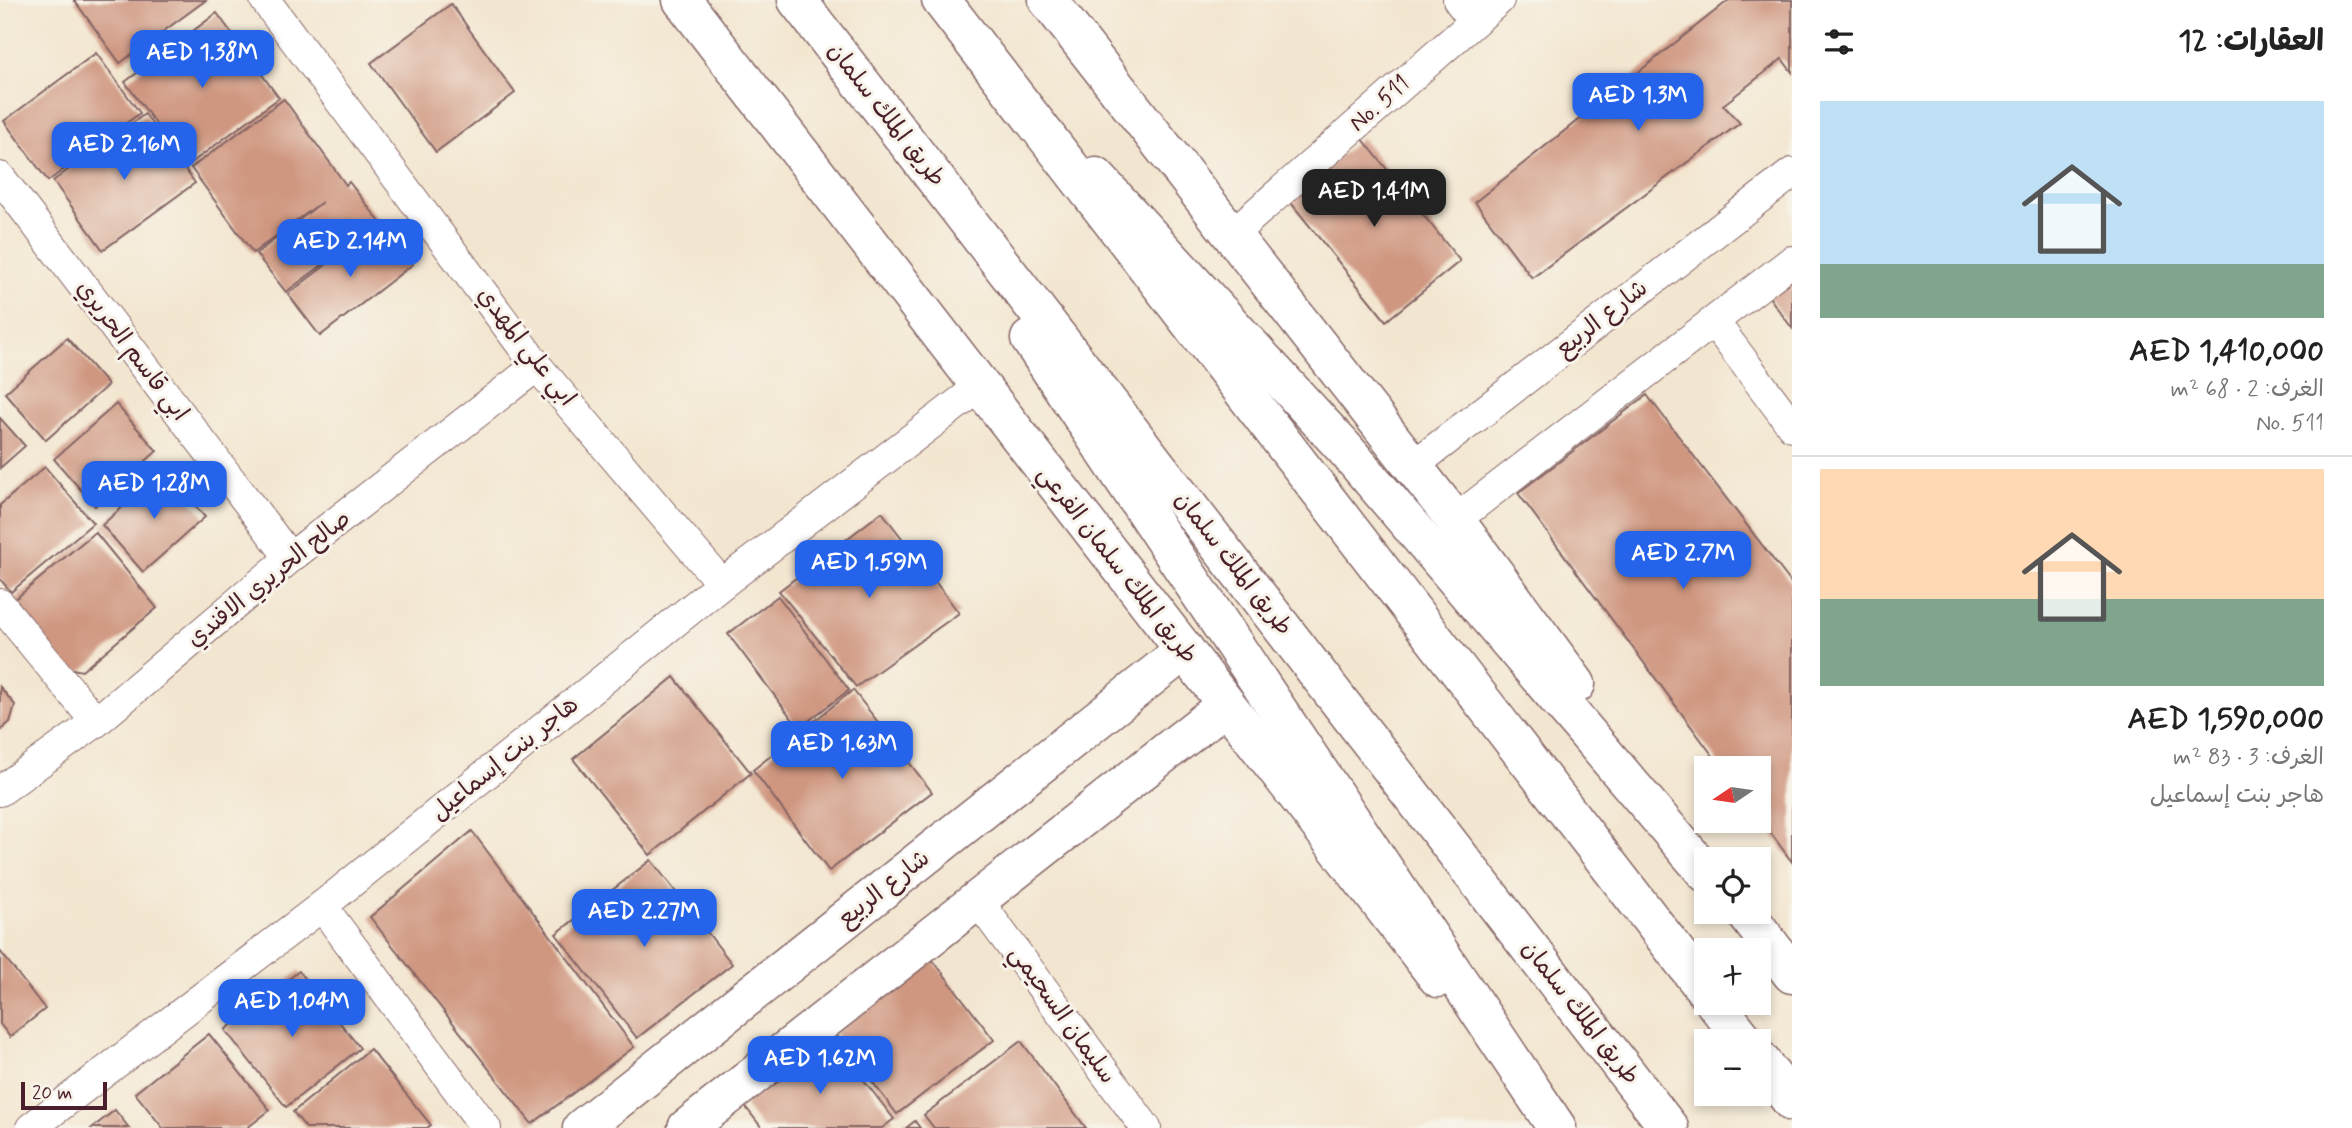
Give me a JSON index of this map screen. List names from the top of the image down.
{
  "streets": {
    "main road": ["طريق الملك سلمان", "شارع الربيع", "طريق الملك سلمان الفرعي"],
    "street": [
      "No. 511",
      "ابي علي المهدي",
      "ابي قاسم الحريري",
      "صالح الحريري الافندي",
      "هاجر بنت إسماعيل",
      "سليمان السحيمي"
    ]
  },
  "crossings": [
    ["شارع الربيع", "طريق الملك سلمان الفرعي"],
    ["ابي علي المهدي", "صالح الحريري الافندي"],
    ["ابي علي المهدي", "هاجر بنت إسماعيل"],
    ["ابي قاسم الحريري", "صالح الحريري الافندي"],
    ["طريق الملك سلمان الفرعي", "هاجر بنت إسماعيل"]
  ],
  "scale_bar": "20 m",
  "north": "left",
  "page": {
    "heading": "العقارات: 12",
    "price": [
      "AED 1.38M",
      "AED 1.3M",
      "AED 2.16M",
      "AED 1.41M",
      "AED 2.14M",
      "AED 1.28M",
      "AED 2.7M",
      "AED 1.59M",
      "AED 1.63M",
      "AED 2.27M",
      "AED 1.04M",
      "AED 1.62M"
    ],
    "list": [
      {
        "name": "AED 1,410,000",
        "note": "الغرف: 2 · 68 m² · No. 511"
      },
      {
        "name": "AED 1,590,000",
        "note": "الغرف: 3 · 83 m² · هاجر بنت إسماعيل"
      }
    ],
    "map_buttons": ["+", "−"],
    "scale": "20 m"
  }
}
